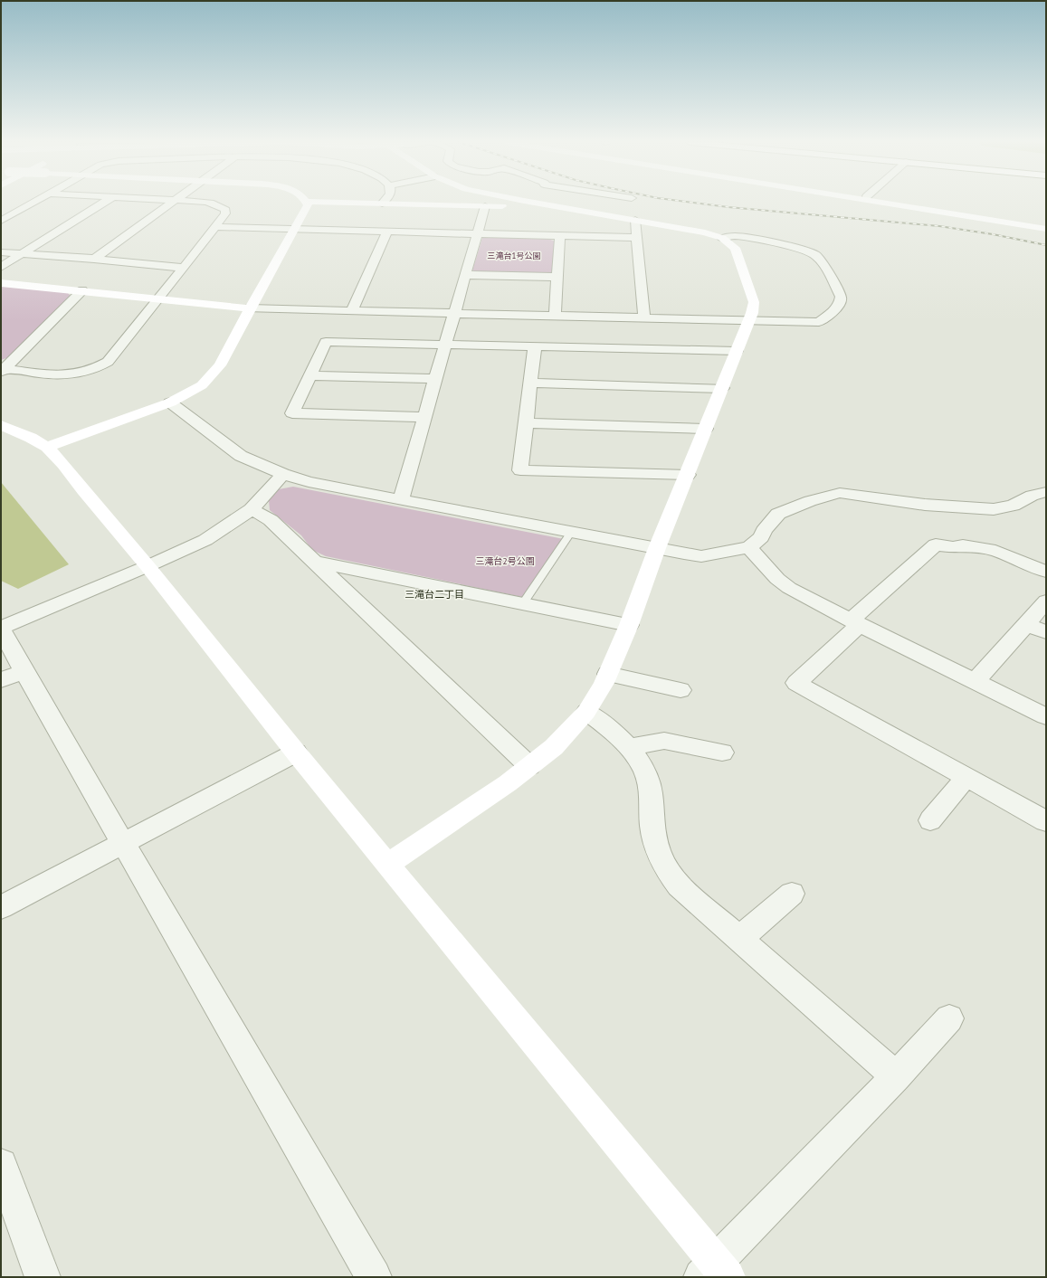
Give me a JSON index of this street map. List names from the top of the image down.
{
  "districts": ["三滝台二丁目"],
  "parks": ["三滝台1号公園", "三滝台2号公園"]
}
